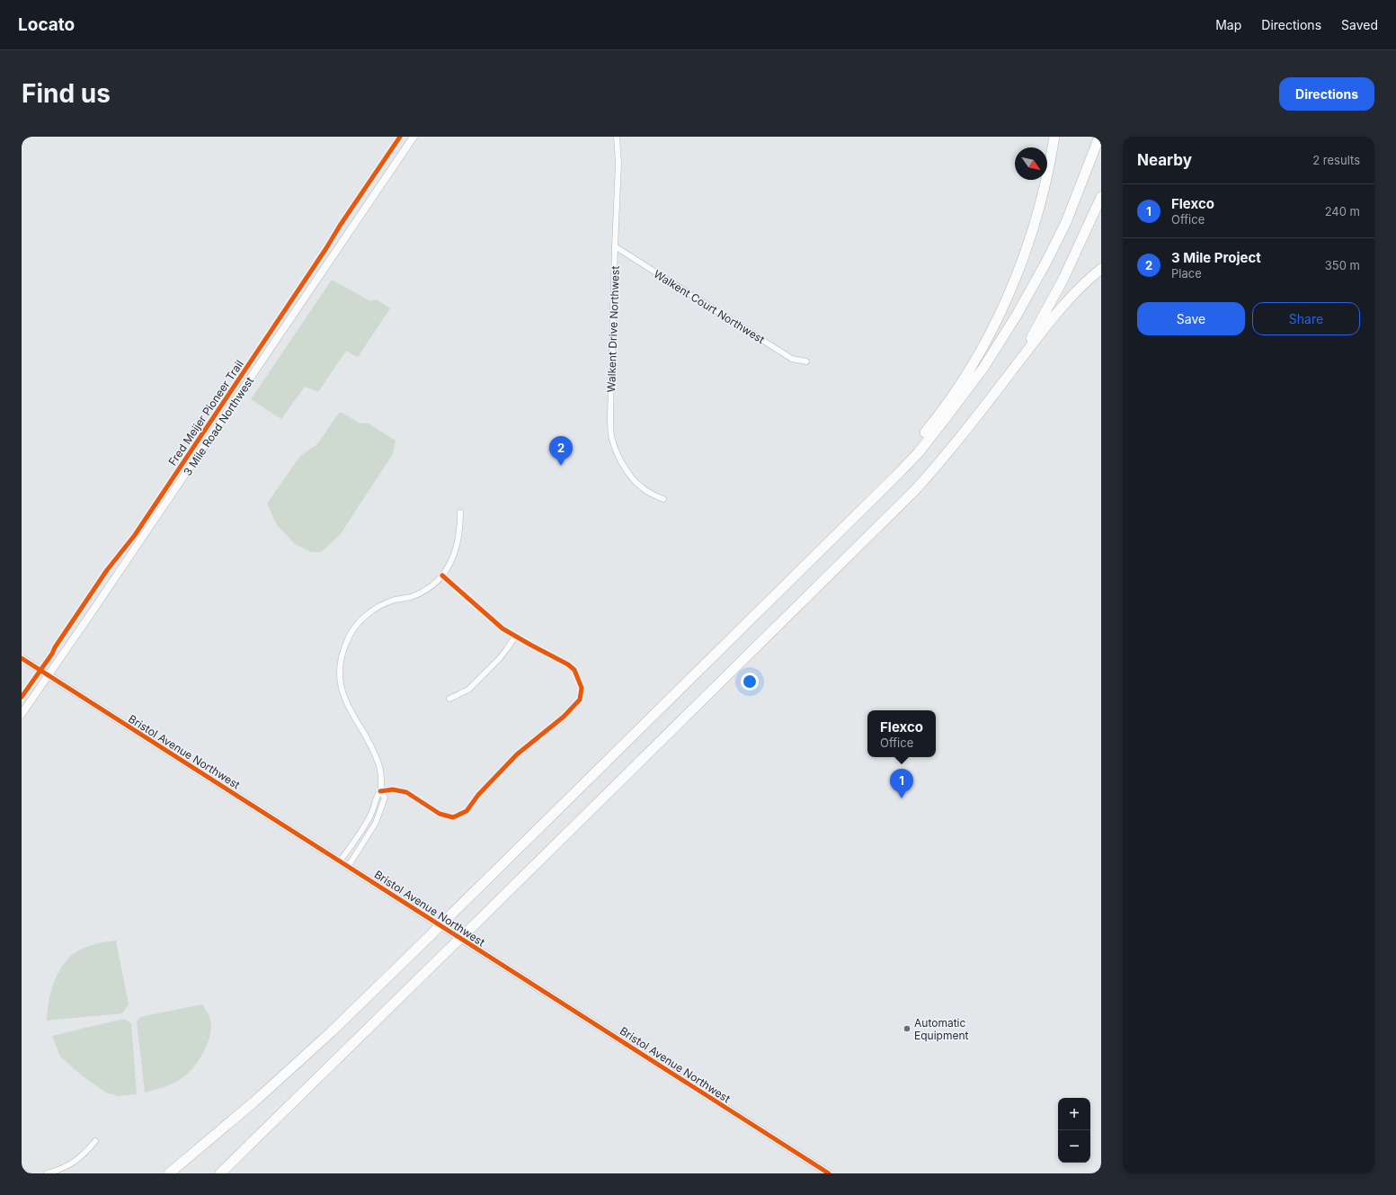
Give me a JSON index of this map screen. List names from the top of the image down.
{
  "streets": {
    "street": [
      "Walkent Court Northwest",
      "Walkent Drive Northwest",
      "3 Mile Road Northwest",
      "Bristol Avenue Northwest"
    ],
    "cycle path": ["Fred Meijer Pioneer Trail"]
  },
  "crossings": [
    ["Walkent Court Northwest", "Walkent Drive Northwest"],
    ["3 Mile Road Northwest", "Bristol Avenue Northwest"]
  ],
  "places": ["Automatic Equipment"],
  "north": "bottom right",
  "page": {
    "header": "Locato",
    "nav": ["Map", "Directions", "Saved"],
    "buttons": [
      "Directions",
      ["Save", "Share"]
    ],
    "title": "Find us",
    "heading": ["Nearby", "2 results"],
    "list": [
      {
        "mark": "1",
        "name": "Flexco",
        "note": "Office",
        "value": "240 m"
      },
      {
        "mark": "2",
        "name": "3 Mile Project",
        "note": "Place",
        "value": "350 m"
      }
    ],
    "pins": ["2", "1"],
    "popup": ["Flexco", "Office"],
    "map_buttons": ["+", "−"]
  }
}
